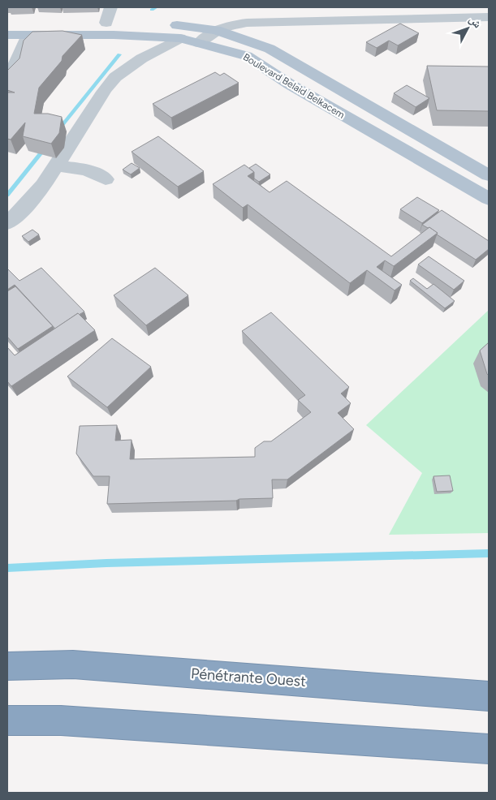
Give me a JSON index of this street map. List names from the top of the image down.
{
  "streets": {
    "highway": ["Pénétrante Ouest"],
    "main road": ["Boulevard Belaid Belkacem"]
  },
  "north": "top right"
}
